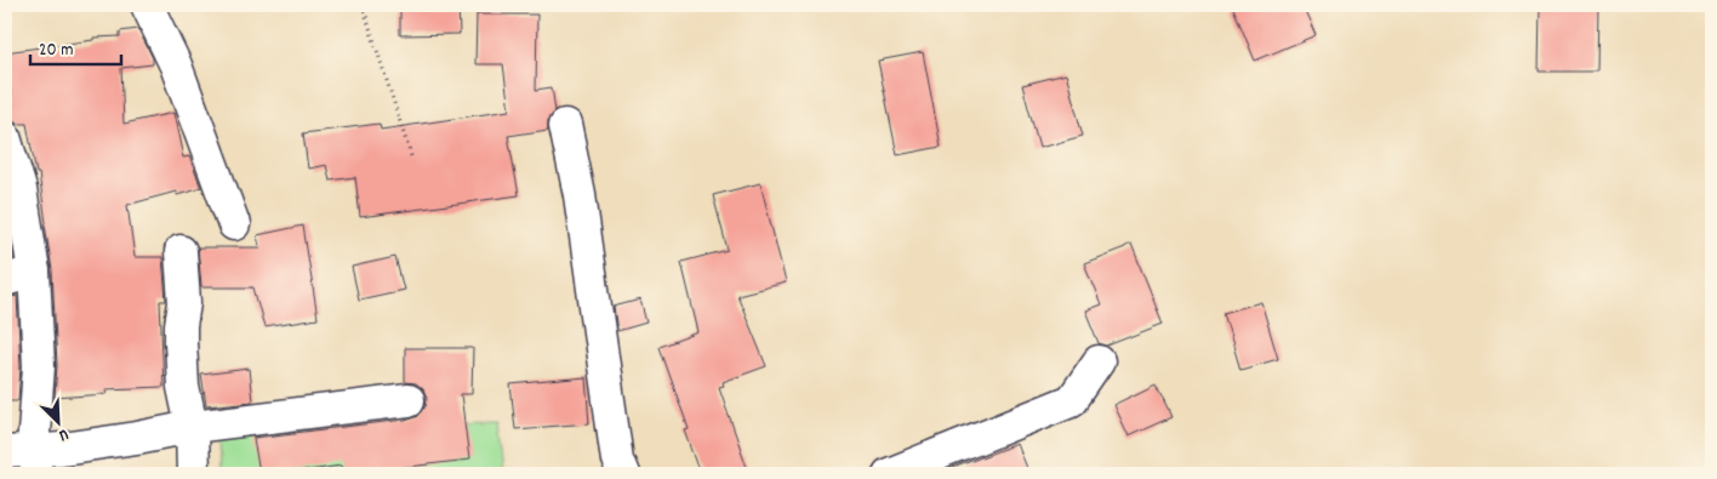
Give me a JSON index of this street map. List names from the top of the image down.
{
  "scale_bar": "20 m",
  "north": "bottom right"
}
